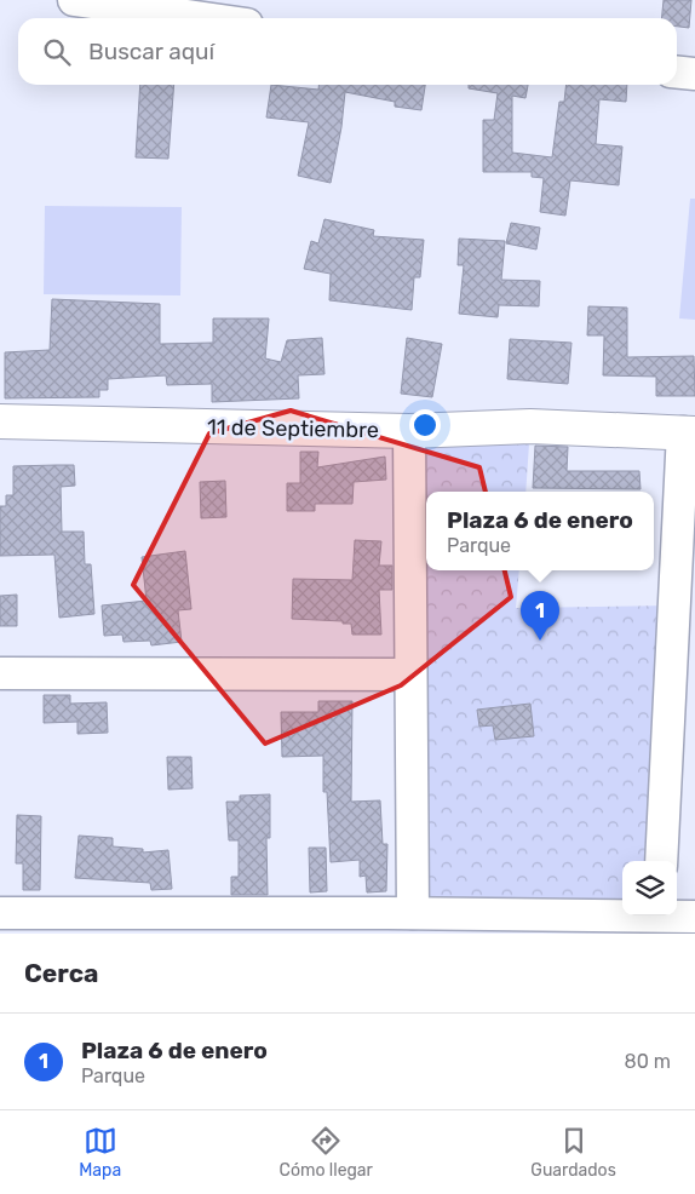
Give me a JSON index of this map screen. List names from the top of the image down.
{
  "streets": {
    "main road": ["11 de Septiembre"]
  },
  "page": {
    "search": "Buscar aquí",
    "popup": ["Plaza 6 de enero", "Parque"],
    "pins": "1",
    "heading": "Cerca",
    "list": [
      {
        "mark": "1",
        "name": "Plaza 6 de enero",
        "note": "Parque",
        "value": "80 m"
      }
    ],
    "nav": ["Mapa", "Cómo llegar", "Guardados"]
  }
}
